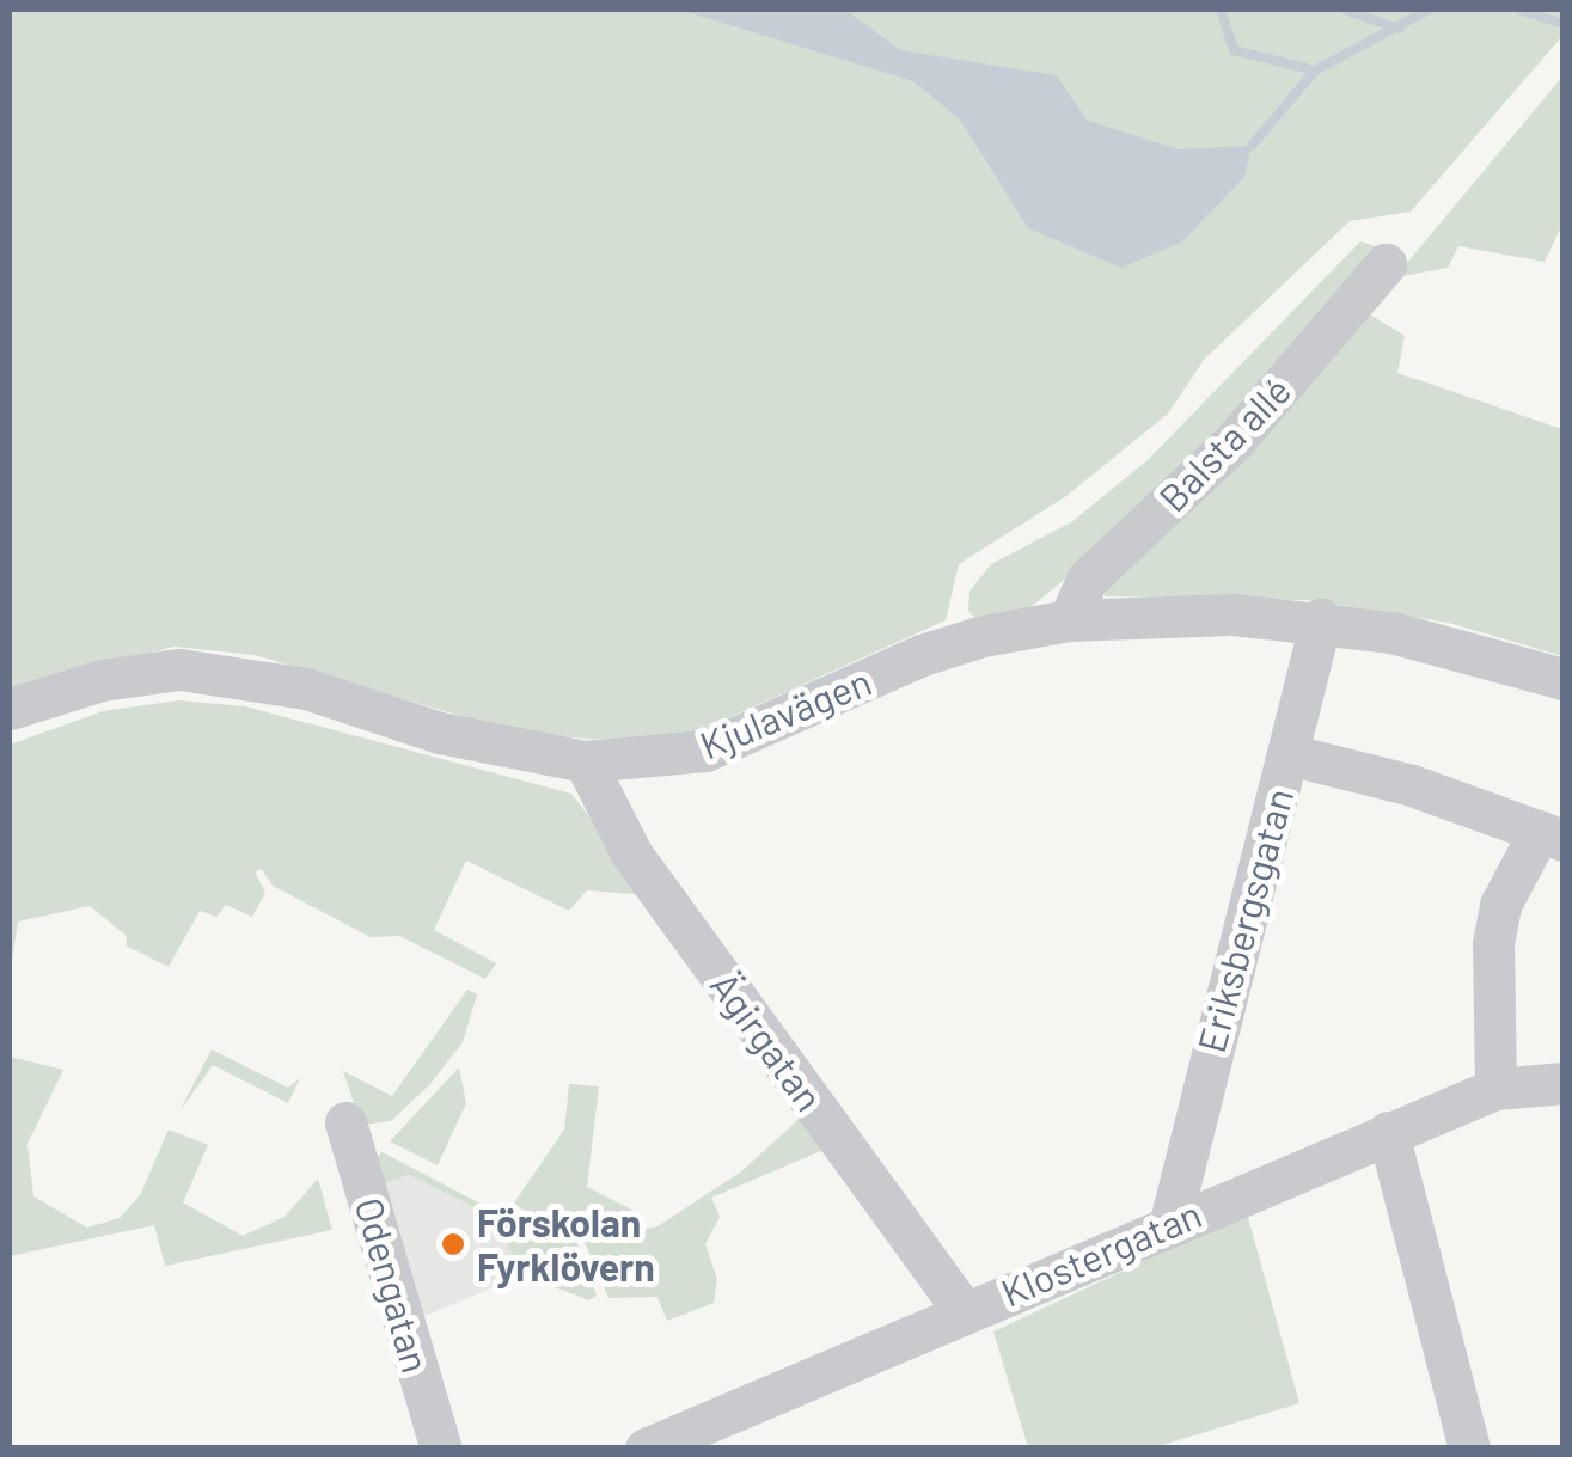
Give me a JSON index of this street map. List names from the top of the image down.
{
  "streets": {
    "street": [
      "Balsta allé",
      "Kjulavägen",
      "Eriksbergsgatan",
      "Ägirgatan",
      "Klostergatan",
      "Odengatan"
    ]
  },
  "crossings": [
    ["Balsta allé", "Kjulavägen"],
    ["Kjulavägen", "Eriksbergsgatan"],
    ["Kjulavägen", "Ägirgatan"],
    ["Eriksbergsgatan", "Klostergatan"],
    ["Ägirgatan", "Klostergatan"]
  ],
  "places": ["Förskolan Fyrklövern"]
}
